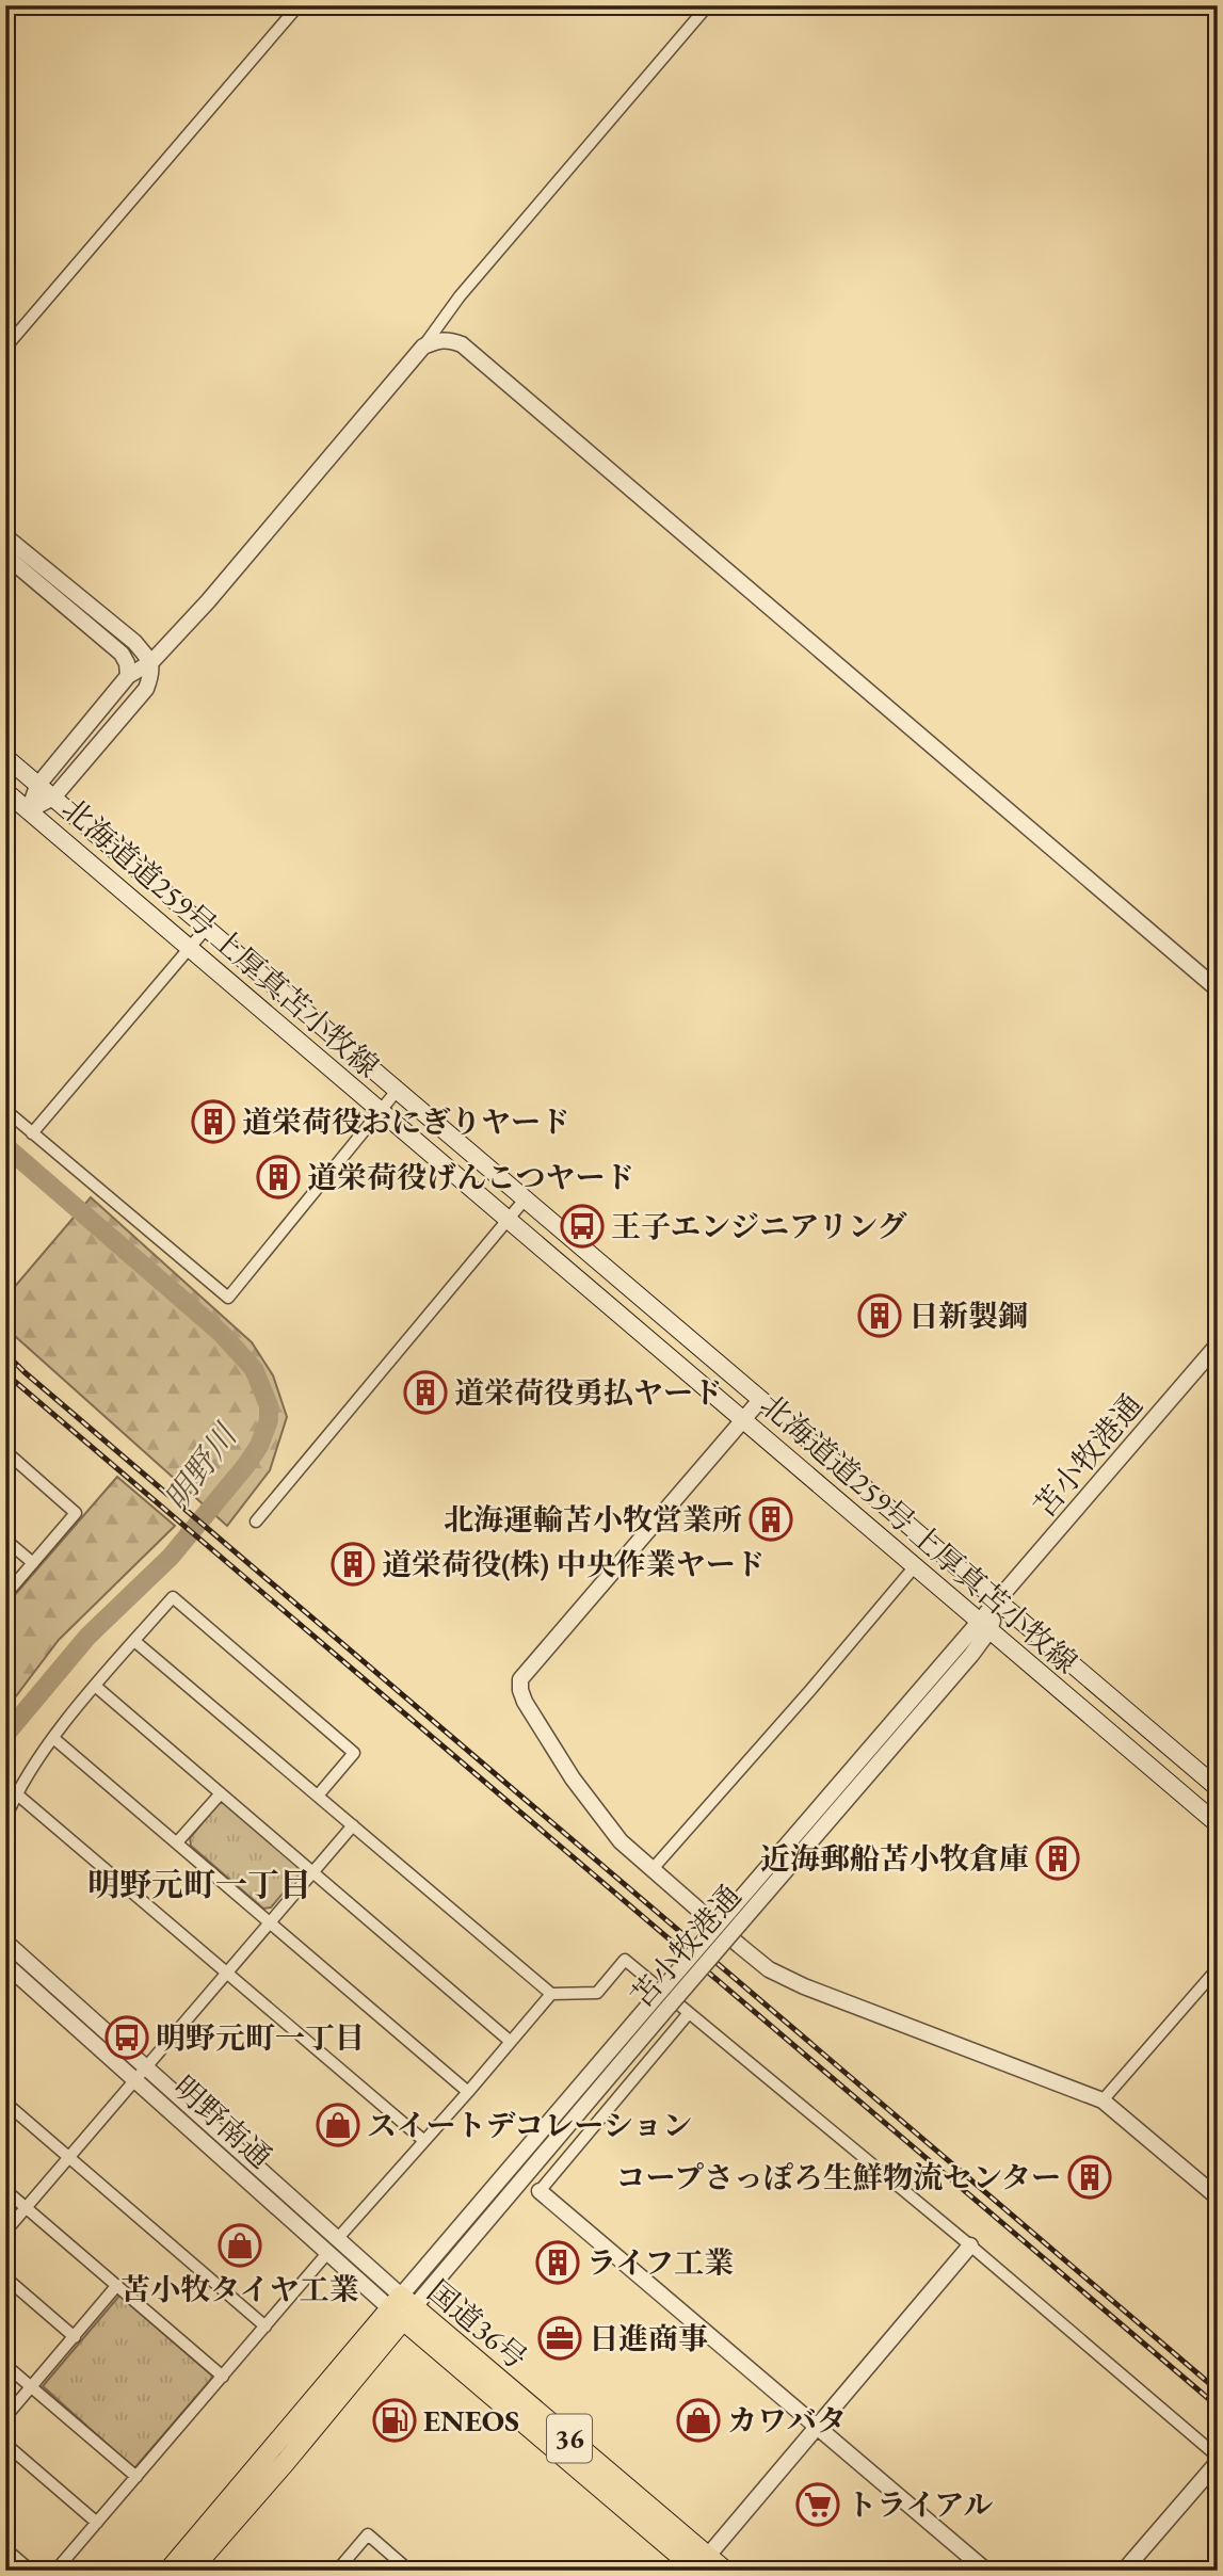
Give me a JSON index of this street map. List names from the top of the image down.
{
  "streets": {
    "highway": ["国道36号", "36"],
    "main road": ["北海道道259号 上厚真苫小牧線"],
    "street": ["苫小牧港通", "明野南通"]
  },
  "crossings": [
    ["北海道道259号 上厚真苫小牧線", "苫小牧港通"],
    ["苫小牧港通", "明野南通"],
    ["苫小牧港通", "国道36号"],
    ["明野南通", "国道36号"]
  ],
  "districts": ["明野元町一丁目"],
  "water": ["明野川"],
  "places": {
    "building": [
      "道栄荷役おにぎりヤード",
      "道栄荷役げんこつヤード",
      "日新製鋼",
      "道栄荷役勇払ヤード",
      "北海運輸苫小牧営業所",
      "道栄荷役(株) 中央作業ヤード",
      "近海郵船苫小牧倉庫",
      "コープさっぽろ生鮮物流センター",
      "ライフ工業"
    ],
    "bus stop": ["王子エンジニアリング", "明野元町一丁目"],
    "shop": ["スイートデコレーション", "苫小牧タイヤ工業", "カワバタ"],
    "office": ["日進商事"],
    "fuel station": ["ENEOS"],
    "supermarket": ["トライアル"]
  }
}
